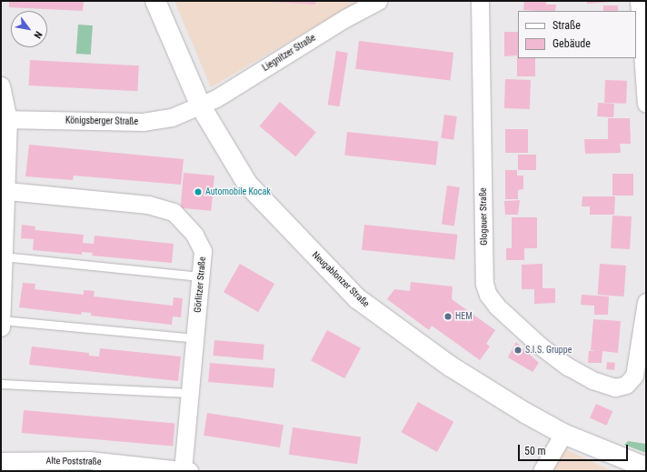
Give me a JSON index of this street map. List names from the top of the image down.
{
  "streets": {
    "street": [
      "Liegnitzer Straße",
      "Königsberger Straße",
      "Glogauer Straße",
      "Neugablonzer Straße",
      "Görlitzer Straße",
      "Alte Poststraße"
    ]
  },
  "crossings": [
    ["Liegnitzer Straße", "Königsberger Straße"],
    ["Liegnitzer Straße", "Neugablonzer Straße"],
    ["Königsberger Straße", "Neugablonzer Straße"],
    ["Görlitzer Straße", "Alte Poststraße"]
  ],
  "places": ["Automobile Kocak", "HEM", "S.I.S. Gruppe"],
  "legend": ["Straße", "Gebäude"],
  "scale_bar": "50 m",
  "north": "bottom right"
}
